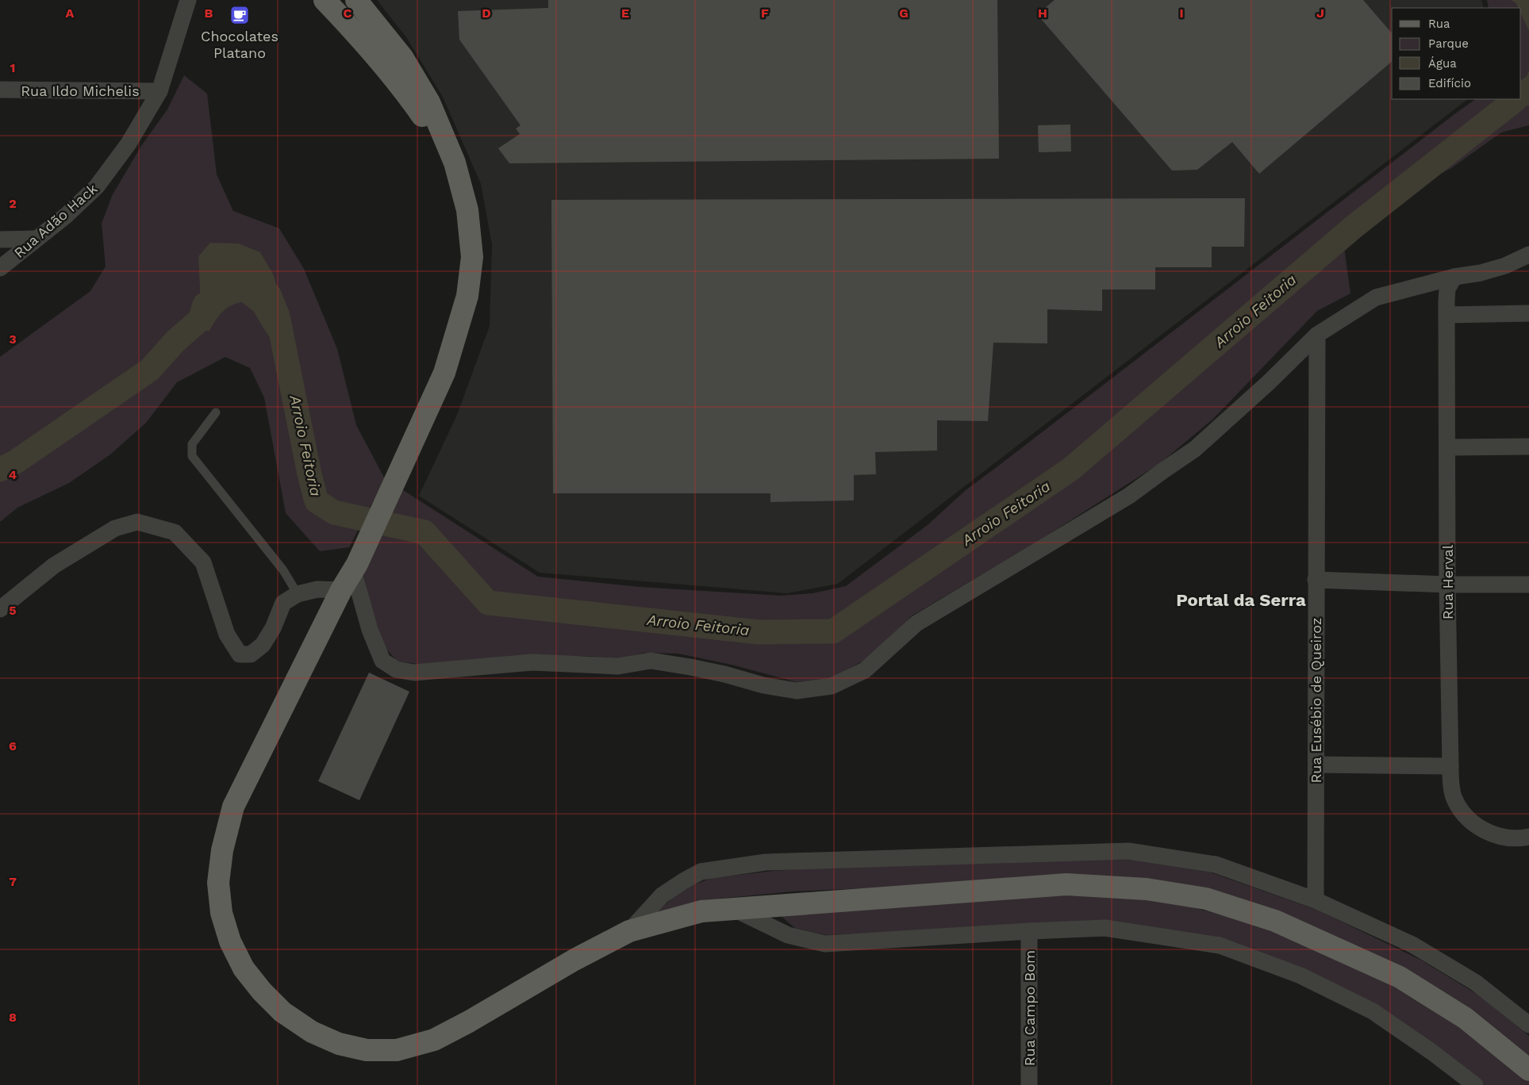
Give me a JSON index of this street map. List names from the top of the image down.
{
  "streets": {
    "street": [
      "Rua Ildo Michelis",
      "Rua Adão Hack",
      "Rua Herval",
      "Rua Eusébio de Queiroz",
      "Rua Campo Bom"
    ]
  },
  "crossings": [
    ["Rua Ildo Michelis", "Rua Adão Hack"]
  ],
  "districts": ["Portal da Serra"],
  "water": ["Arroio Feitoria"],
  "places": {
    "cafe": ["Chocolates Platano"]
  },
  "legend": [
    "Rua",
    "Parque",
    "Água",
    "Edifício"
  ],
  "grid": {
    "columns": [
      "A",
      "B",
      "C",
      "D",
      "E",
      "F",
      "G",
      "H",
      "I",
      "J"
    ],
    "rows": [
      "1",
      "2",
      "3",
      "4",
      "5",
      "6",
      "7",
      "8"
    ]
  }
}
